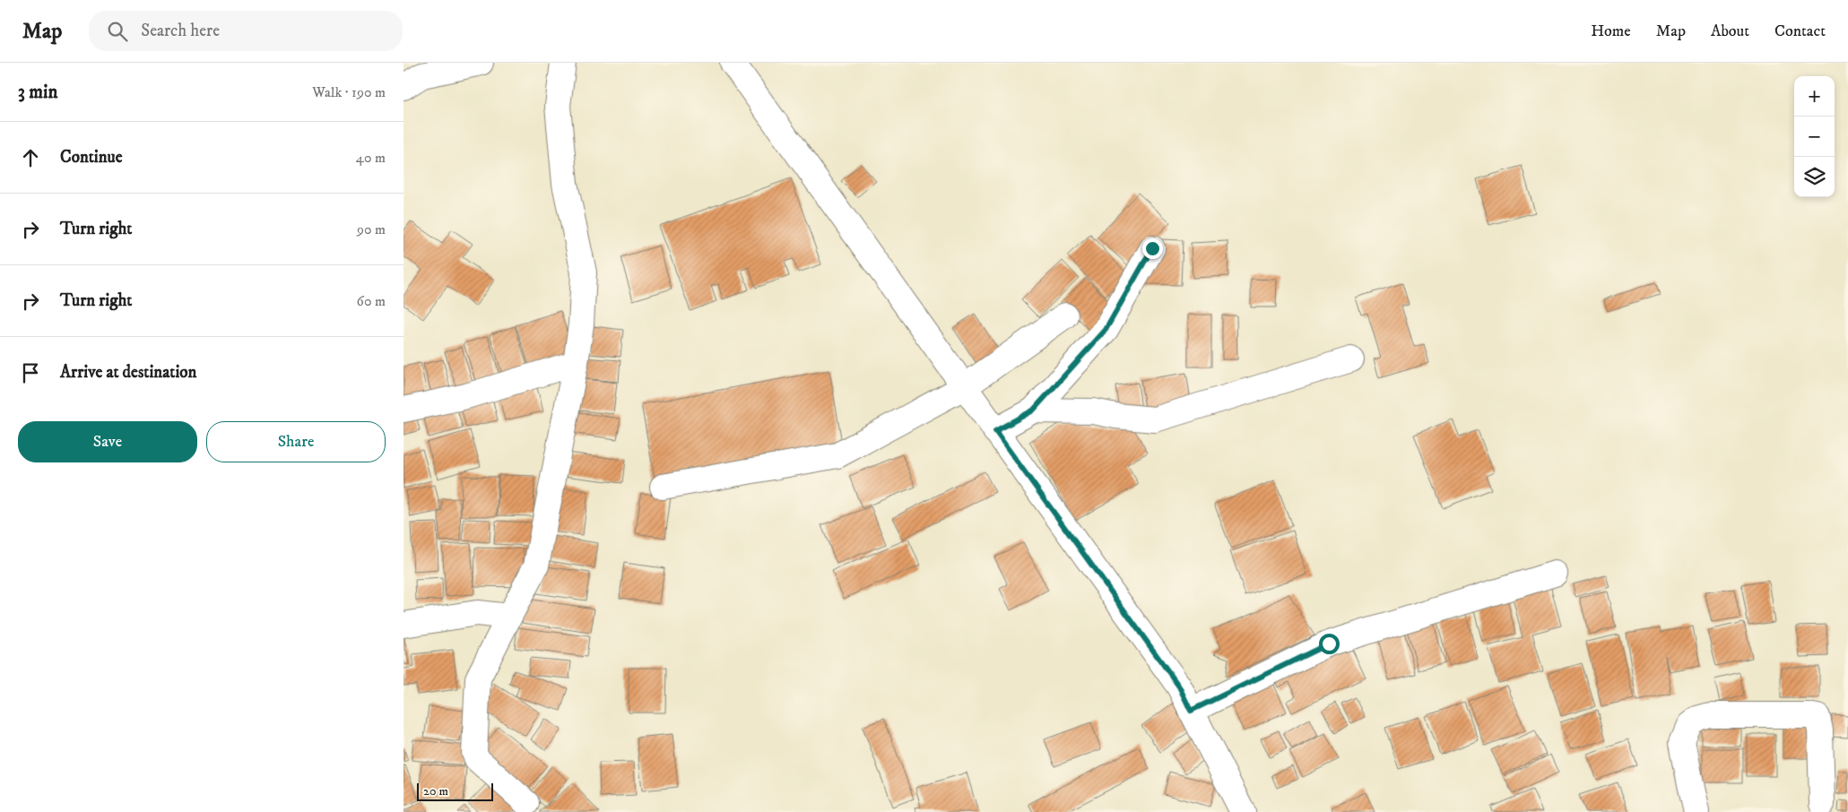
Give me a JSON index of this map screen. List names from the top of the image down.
{
  "scale_bar": "20 m",
  "page": {
    "header": "Map",
    "search": "Search here",
    "nav": [
      "Home",
      "Map",
      "About",
      "Contact"
    ],
    "heading": ["3 min", "Walk · 190 m"],
    "map_buttons": ["+", "−"],
    "list": [
      ["Continue", "40 m"],
      ["Turn right", "90 m"],
      ["Turn right", "60 m"],
      "Arrive at destination"
    ],
    "buttons": ["Save", "Share"],
    "scale": "20 m"
  }
}
